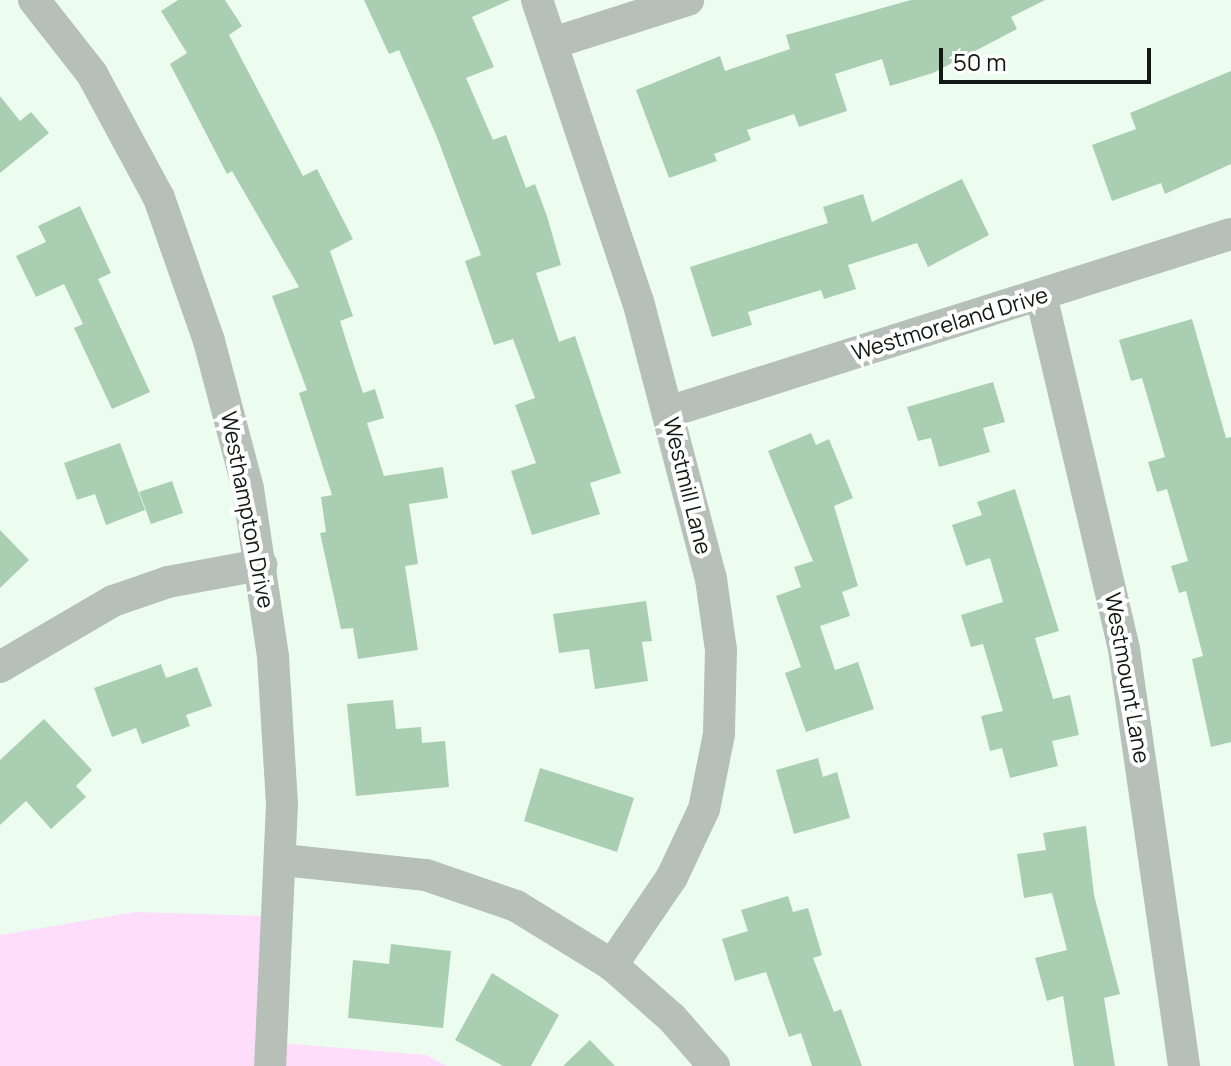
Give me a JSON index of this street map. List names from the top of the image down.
{
  "streets": {
    "street": [
      "Westmoreland Drive",
      "Westmill Lane",
      "Westhampton Drive",
      "Westmount Lane"
    ]
  },
  "crossings": [
    ["Westmoreland Drive", "Westmill Lane"],
    ["Westmoreland Drive", "Westmount Lane"]
  ],
  "scale_bar": "50 m"
}
